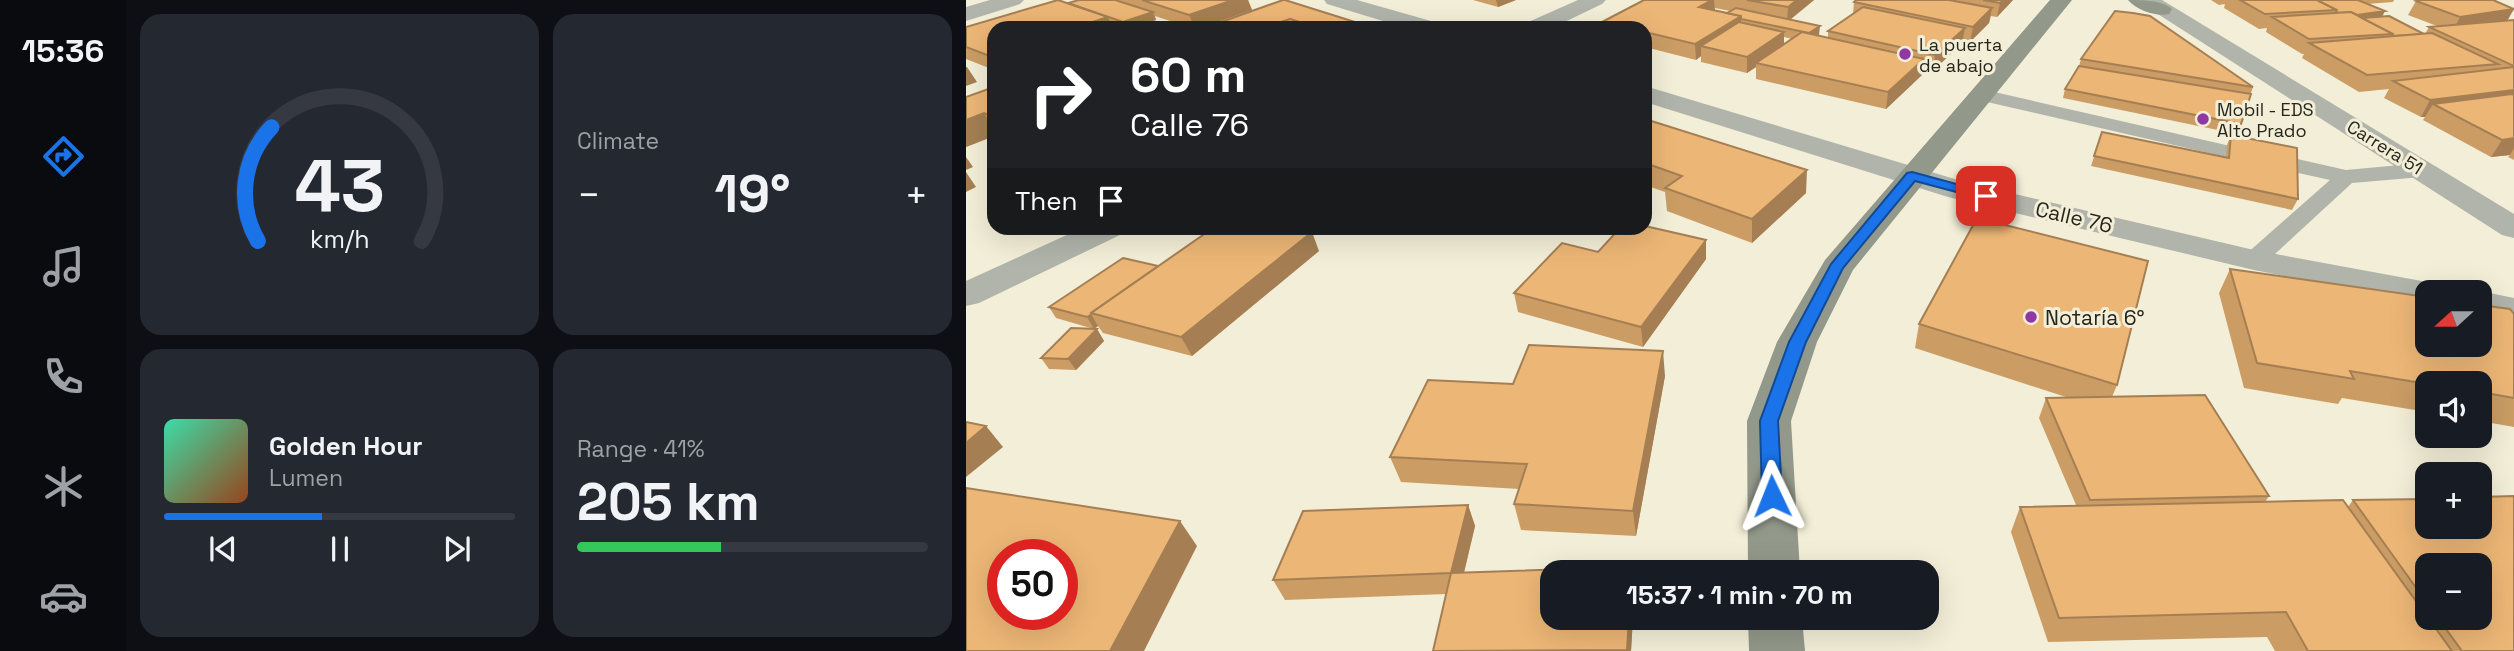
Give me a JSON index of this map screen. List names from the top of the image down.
{
  "streets": {
    "street": ["Carrera 51", "Calle 76"]
  },
  "places": ["La puerta de abajo", "Mobil - EDS Alto Prado", "Notaría 6°"],
  "north": "left",
  "page": {
    "tabs": "15:36",
    "tile": [
      "Climate",
      ["Range · 41%", "205 km"]
    ],
    "turn": ["60 m", "Calle 76"],
    "heat": ["−", "19°", "+"],
    "then": "Then",
    "map_buttons": ["+", "−"],
    "song": ["Golden Hour", "Lumen"],
    "limit": "50",
    "trip": "15:37 · 1 min · 70 m",
    "gauge": ["43", "km/h"]
  }
}
